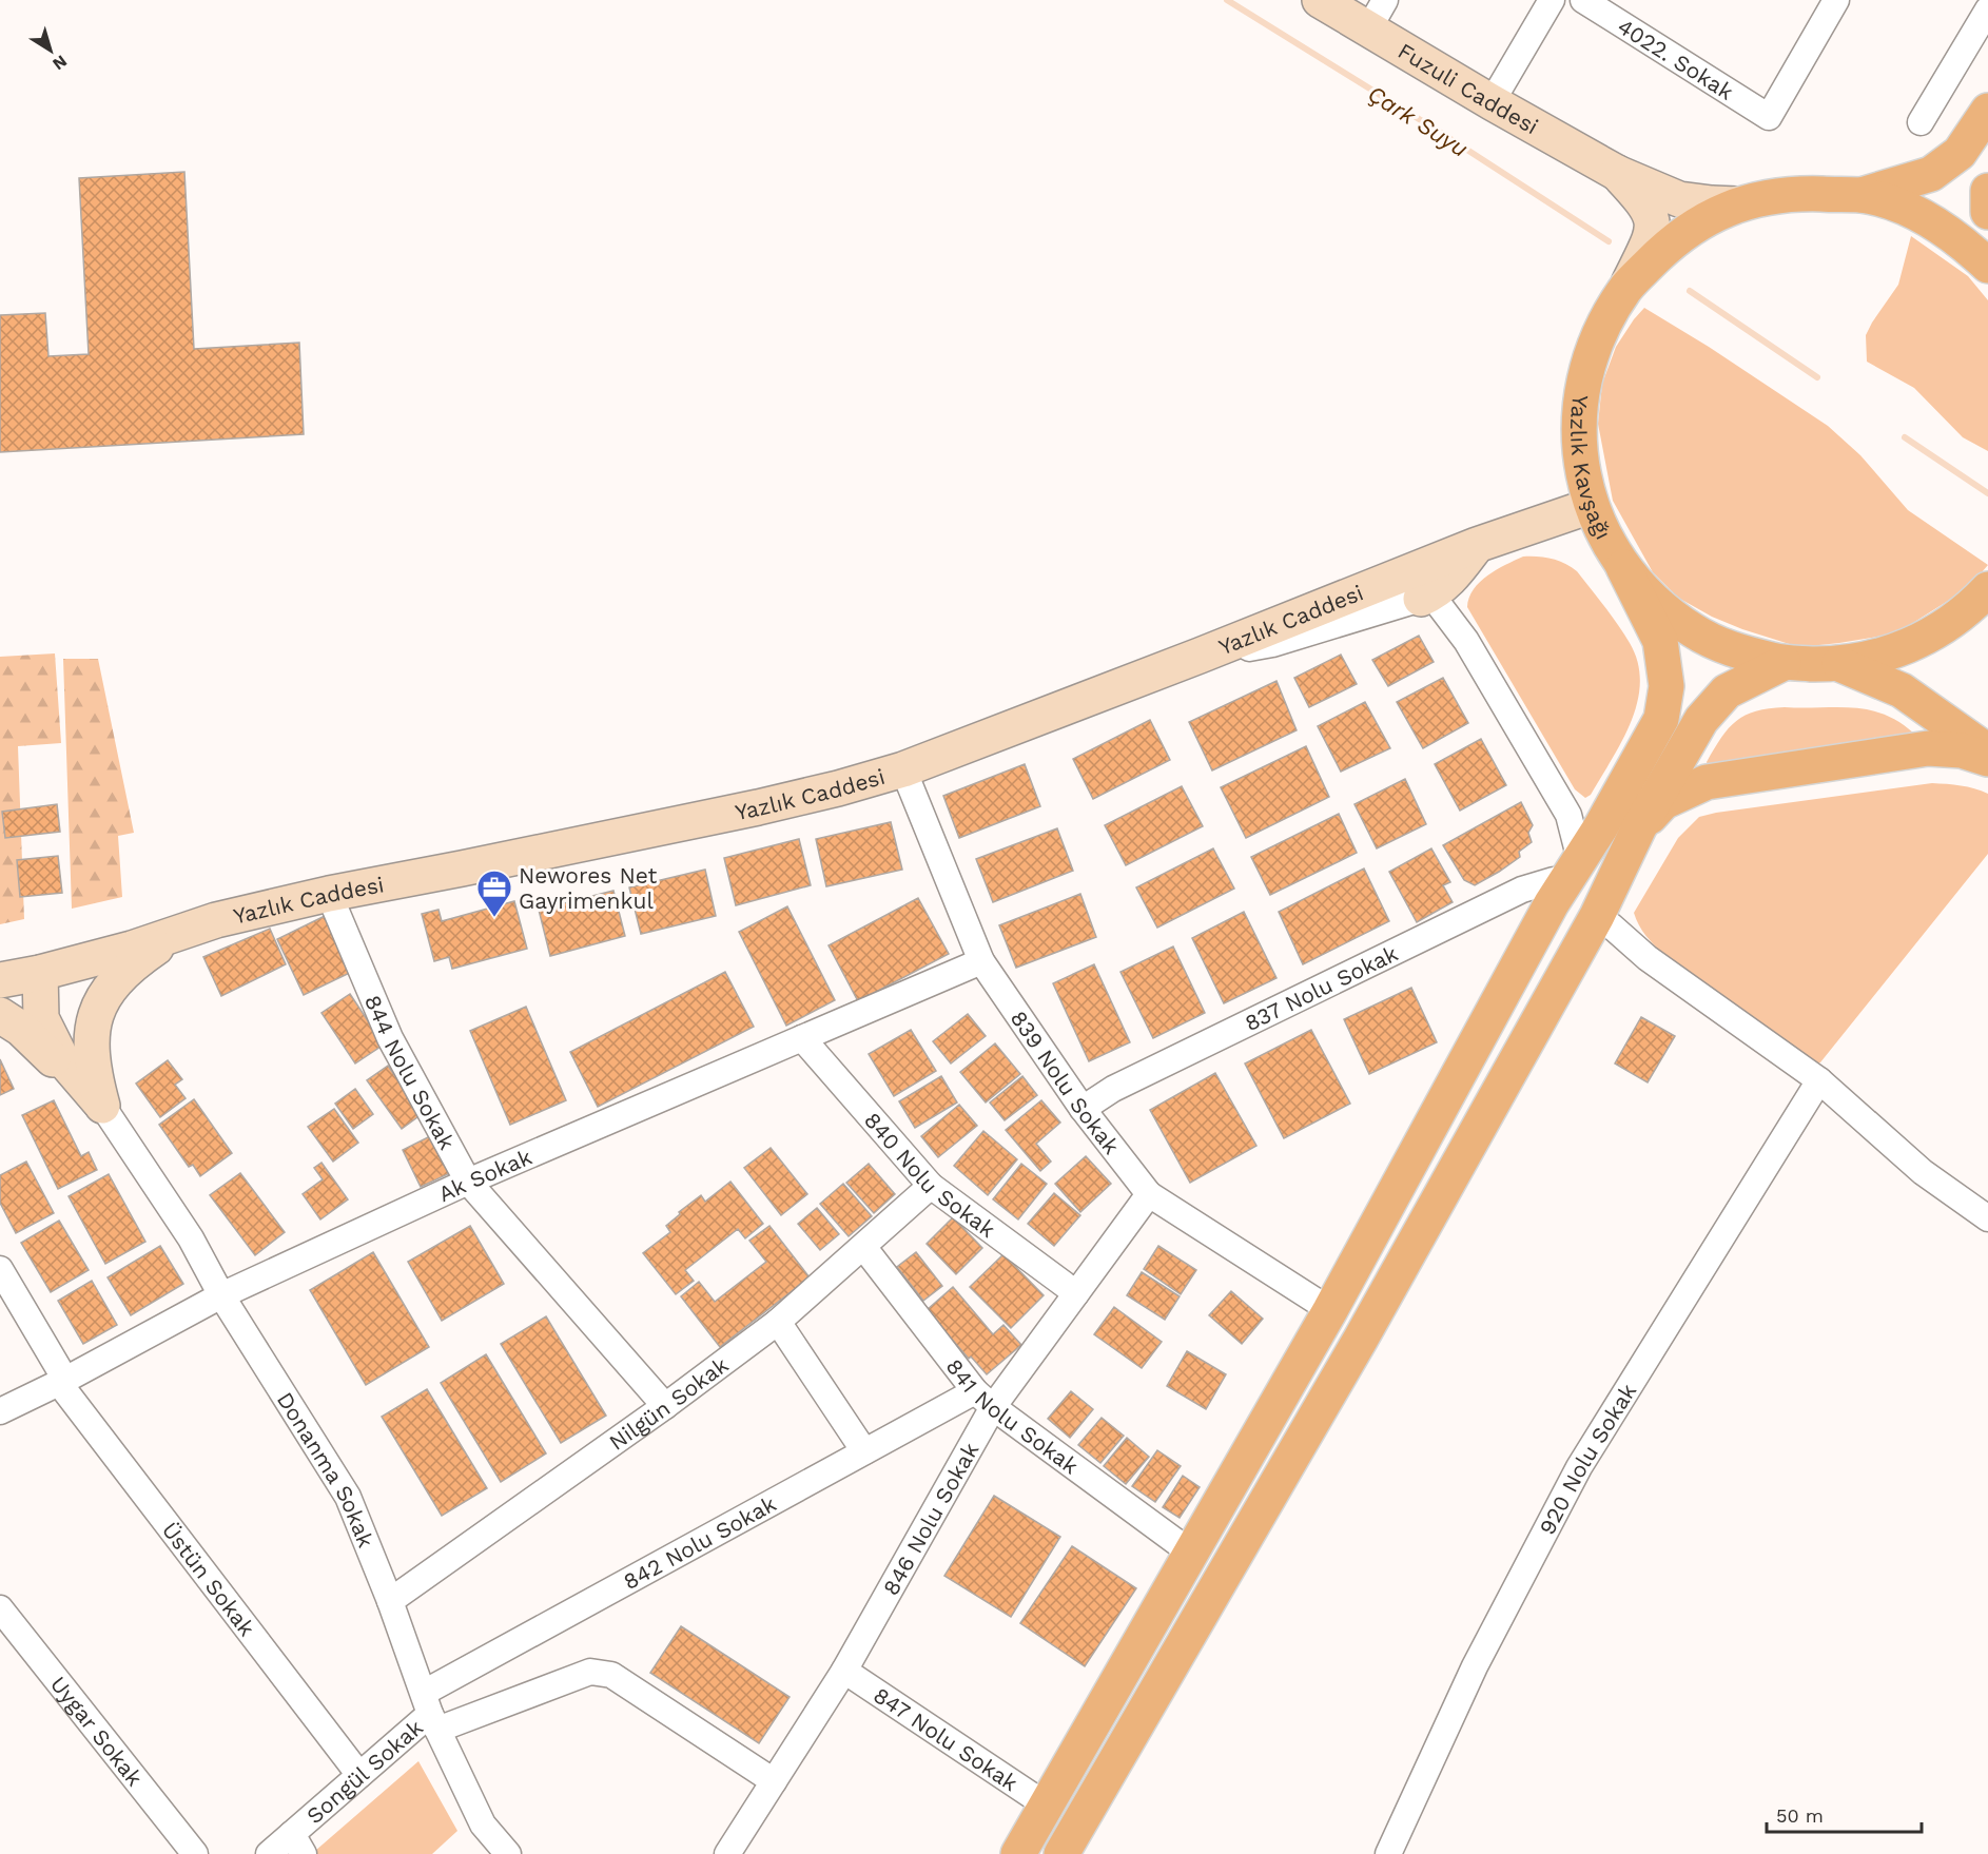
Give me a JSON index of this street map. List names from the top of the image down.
{
  "streets": {
    "main road": ["Fuzuli Caddesi", "Yazlık Kavşağı", "Yazlık Caddesi"],
    "street": [
      "4022. Sokak",
      "837 Nolu Sokak",
      "844 Nolu Sokak",
      "839 Nolu Sokak",
      "840 Nolu Sokak",
      "Ak Sokak",
      "Nilgün Sokak",
      "841 Nolu Sokak",
      "920 Nolu Sokak",
      "Donanma Sokak",
      "846 Nolu Sokak",
      "842 Nolu Sokak",
      "Üstün Sokak",
      "Uygar Sokak",
      "847 Nolu Sokak",
      "Songül Sokak"
    ]
  },
  "crossings": [
    ["Yazlık Kavşağı", "Yazlık Caddesi"],
    ["Yazlık Caddesi", "844 Nolu Sokak"],
    ["Yazlık Caddesi", "839 Nolu Sokak"],
    ["837 Nolu Sokak", "839 Nolu Sokak"],
    ["844 Nolu Sokak", "Ak Sokak"],
    ["844 Nolu Sokak", "Nilgün Sokak"],
    ["839 Nolu Sokak", "Ak Sokak"],
    ["839 Nolu Sokak", "846 Nolu Sokak"],
    ["840 Nolu Sokak", "Ak Sokak"],
    ["840 Nolu Sokak", "Nilgün Sokak"],
    ["840 Nolu Sokak", "846 Nolu Sokak"],
    ["Ak Sokak", "Donanma Sokak"],
    ["Ak Sokak", "Üstün Sokak"],
    ["Nilgün Sokak", "841 Nolu Sokak"],
    ["Nilgün Sokak", "Donanma Sokak"],
    ["841 Nolu Sokak", "846 Nolu Sokak"],
    ["841 Nolu Sokak", "842 Nolu Sokak"],
    ["Donanma Sokak", "842 Nolu Sokak"],
    ["Donanma Sokak", "Songül Sokak"],
    ["846 Nolu Sokak", "842 Nolu Sokak"],
    ["846 Nolu Sokak", "847 Nolu Sokak"],
    ["842 Nolu Sokak", "Songül Sokak"],
    ["Üstün Sokak", "Songül Sokak"]
  ],
  "water": ["Çark Suyu"],
  "places": {
    "office": ["Newores Net Gayrimenkul"]
  },
  "scale_bar": "50 m",
  "north": "bottom right"
}
